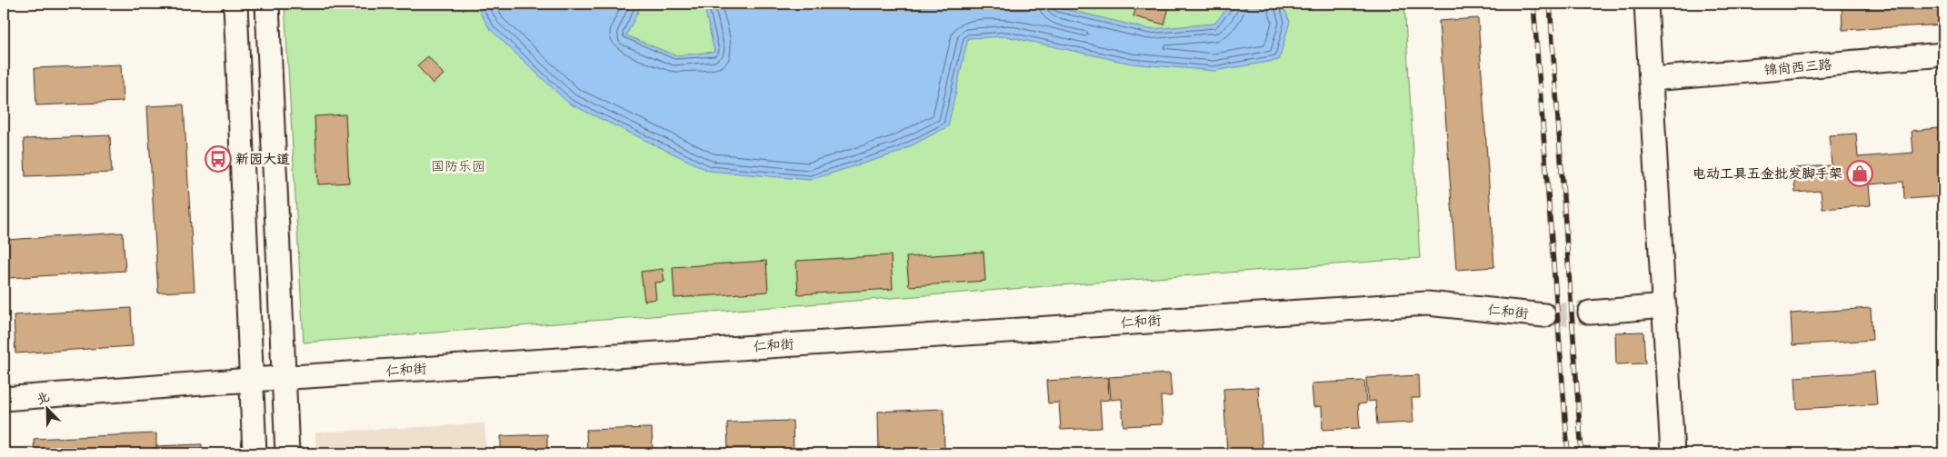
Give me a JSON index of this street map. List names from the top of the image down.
{
  "streets": {
    "street": ["锦尚西三路", "仁和街"]
  },
  "parks": ["国防乐园"],
  "places": {
    "bus stop": ["新园大道"],
    "shop": ["电动工具五金批发脚手架"]
  },
  "north": "top left"
}
